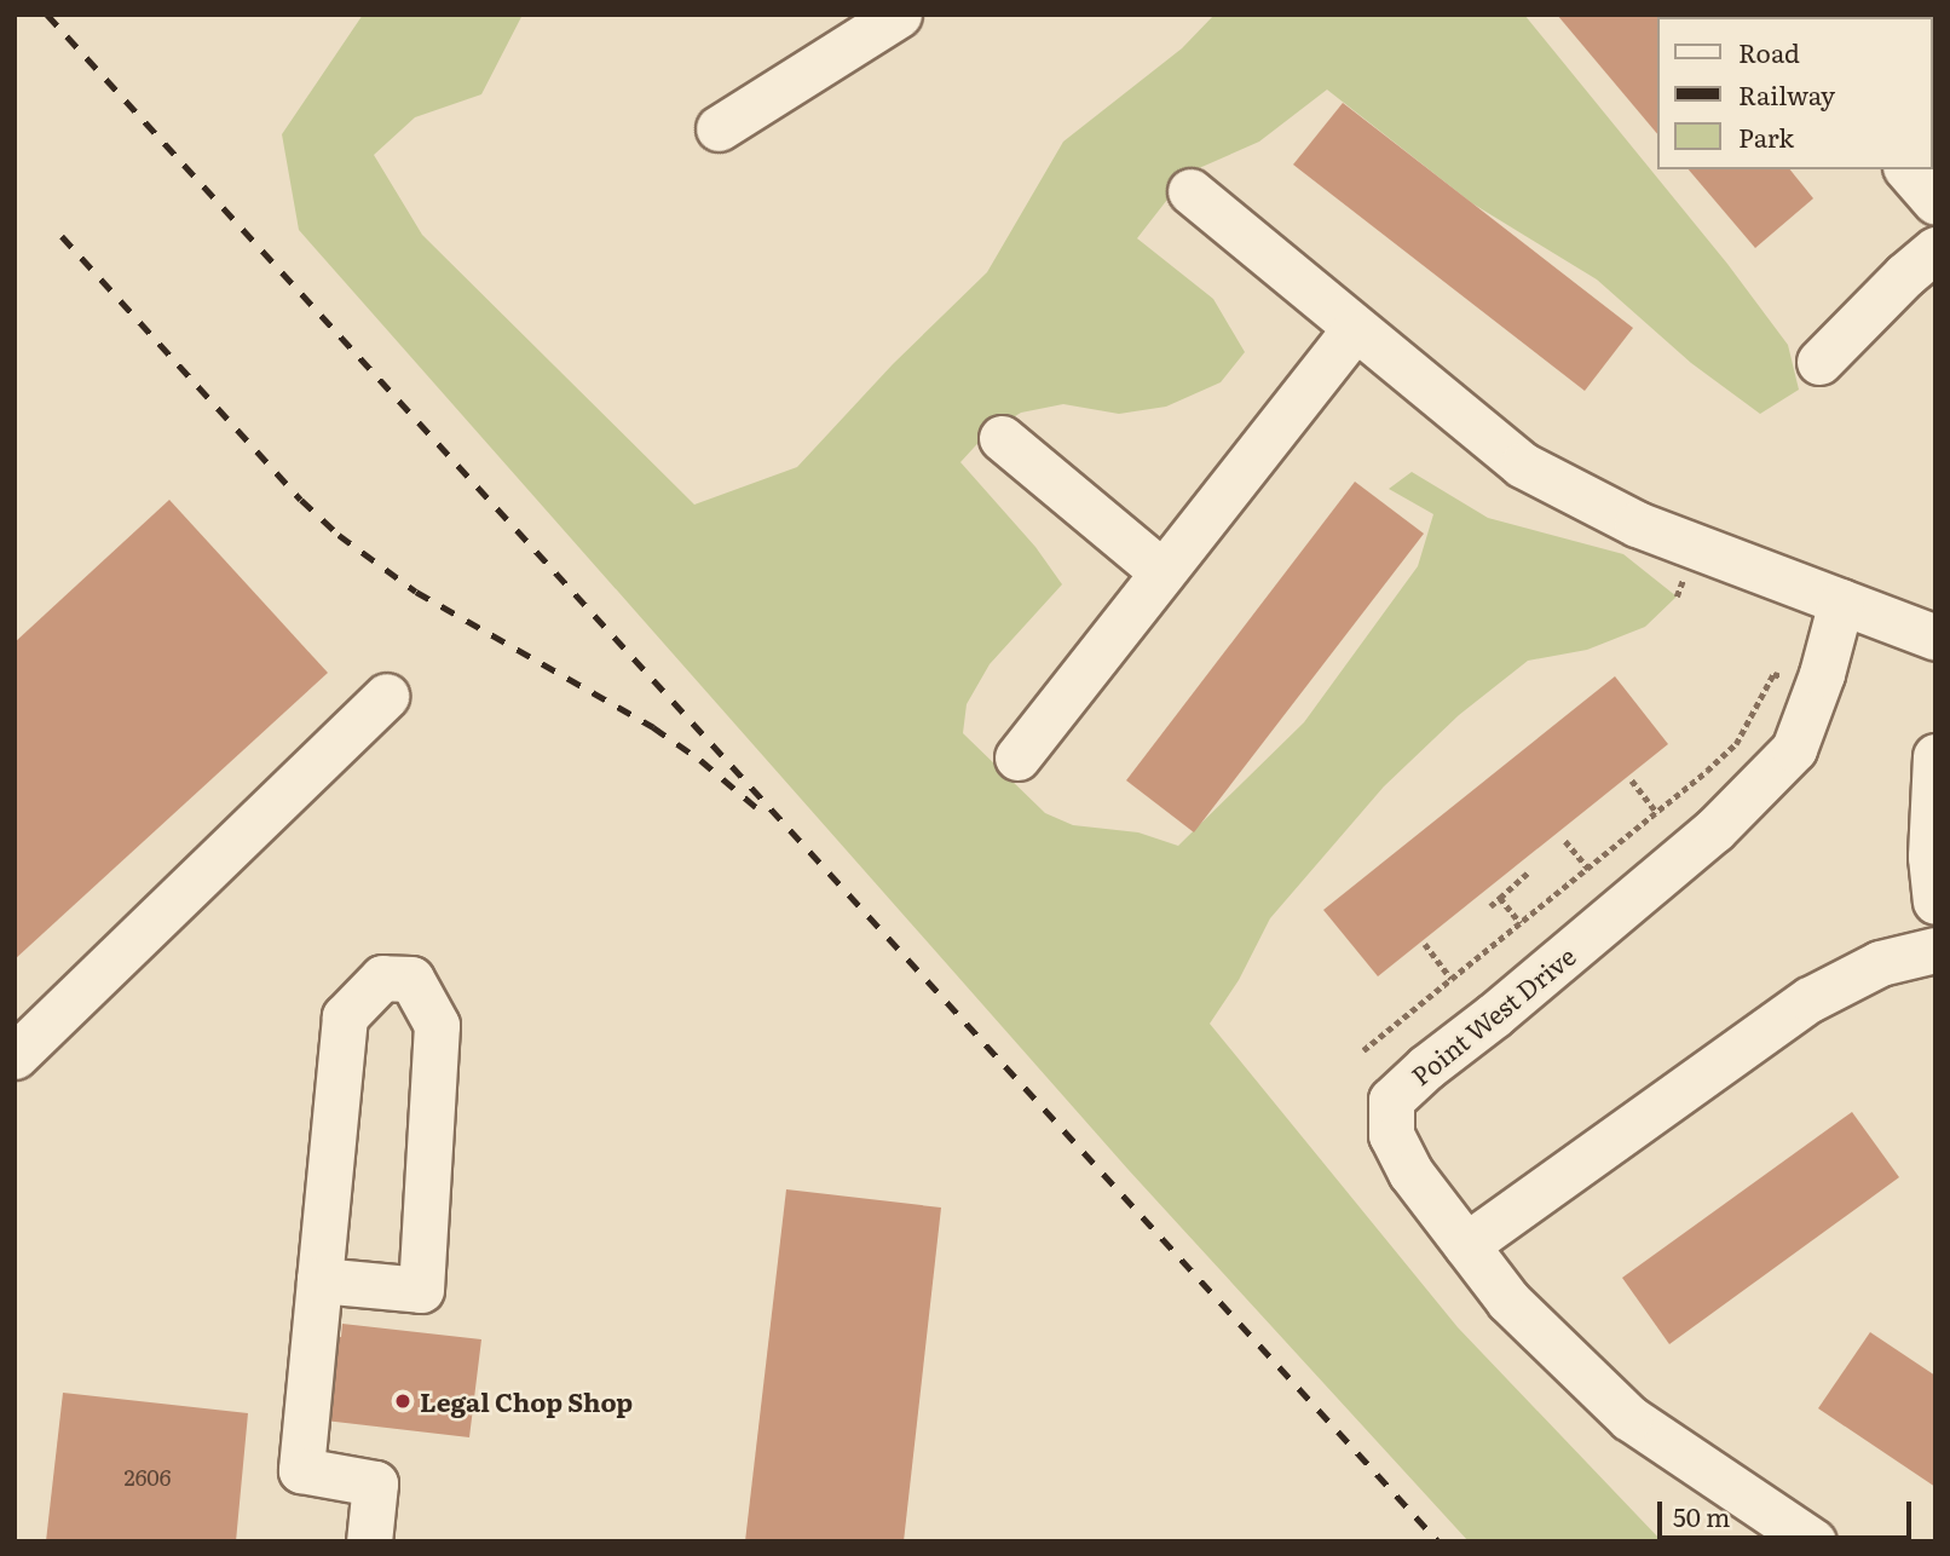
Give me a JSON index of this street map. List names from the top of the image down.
{
  "streets": {
    "street": ["Point West Drive"]
  },
  "places": ["Legal Chop Shop"],
  "house_numbers": ["2606"],
  "legend": ["Road", "Railway", "Park"],
  "scale_bar": "50 m"
}
